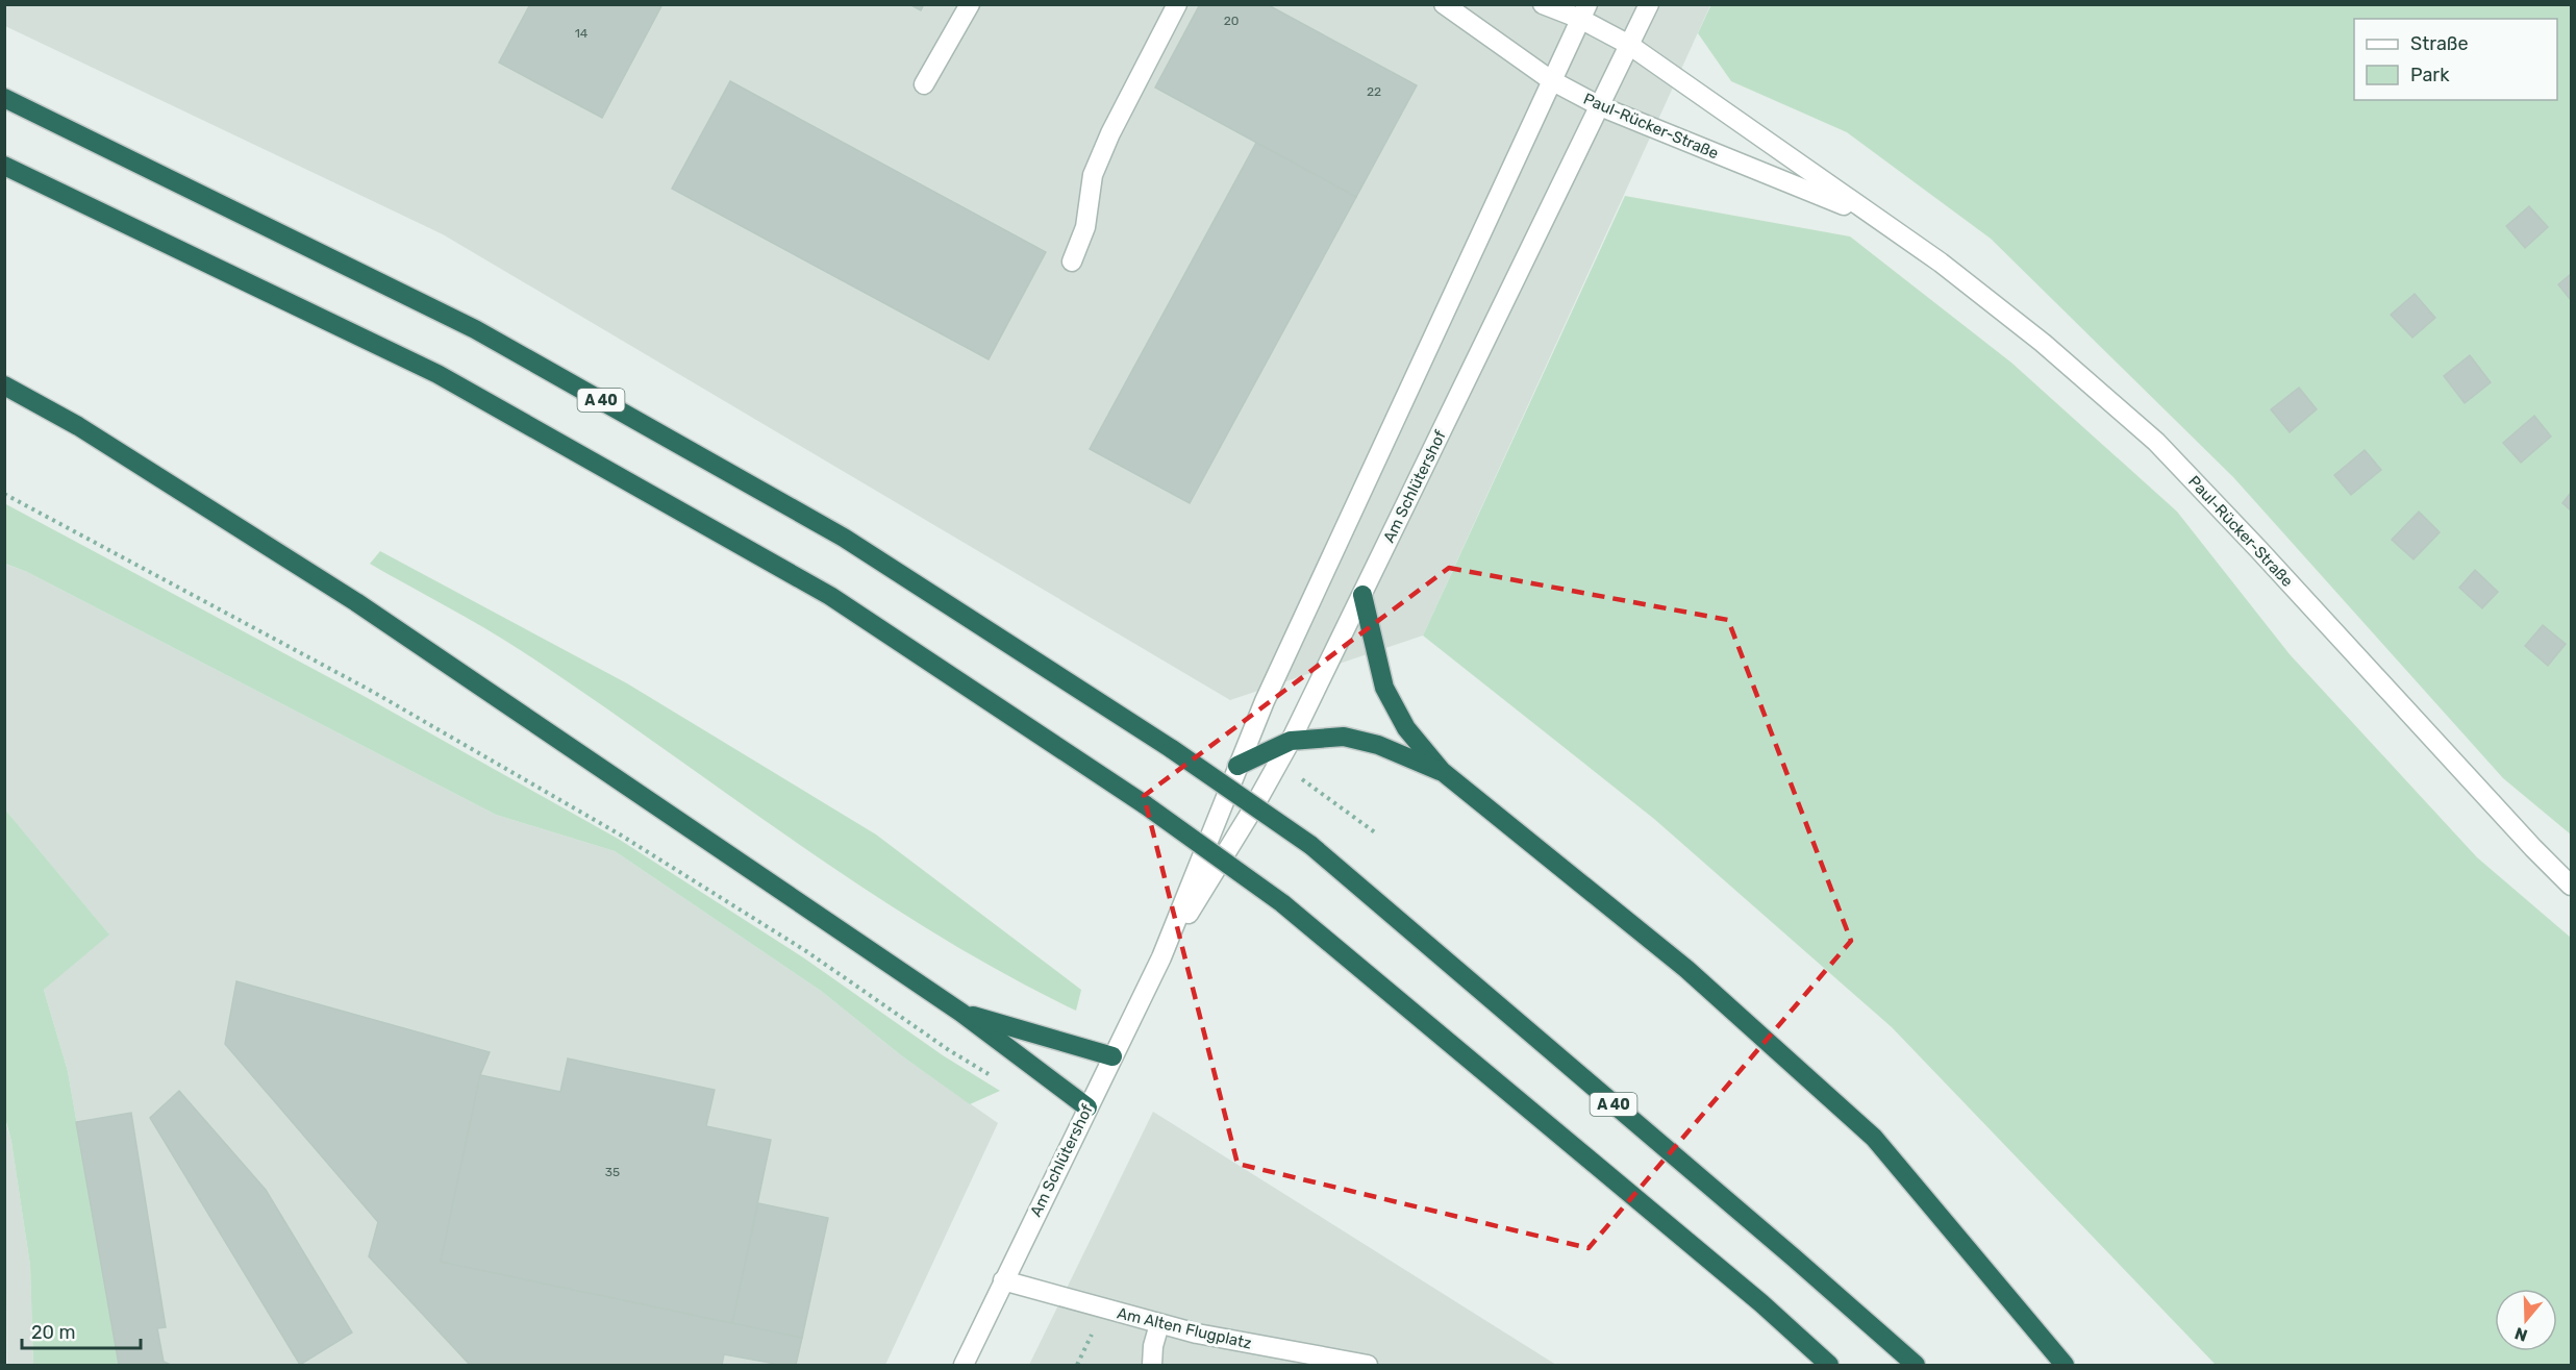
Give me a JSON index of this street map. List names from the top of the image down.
{
  "streets": {
    "highway": ["A 40"],
    "street": ["Paul-Rücker-Straße", "Am Schlütershof", "Am Alten Flugplatz"]
  },
  "crossings": [
    ["Paul-Rücker-Straße", "Am Schlütershof"],
    ["Am Schlütershof", "Am Alten Flugplatz"]
  ],
  "house_numbers": [
    "20",
    "14",
    "22",
    "35"
  ],
  "legend": ["Straße", "Park"],
  "scale_bar": "20 m",
  "north": "bottom"
}
